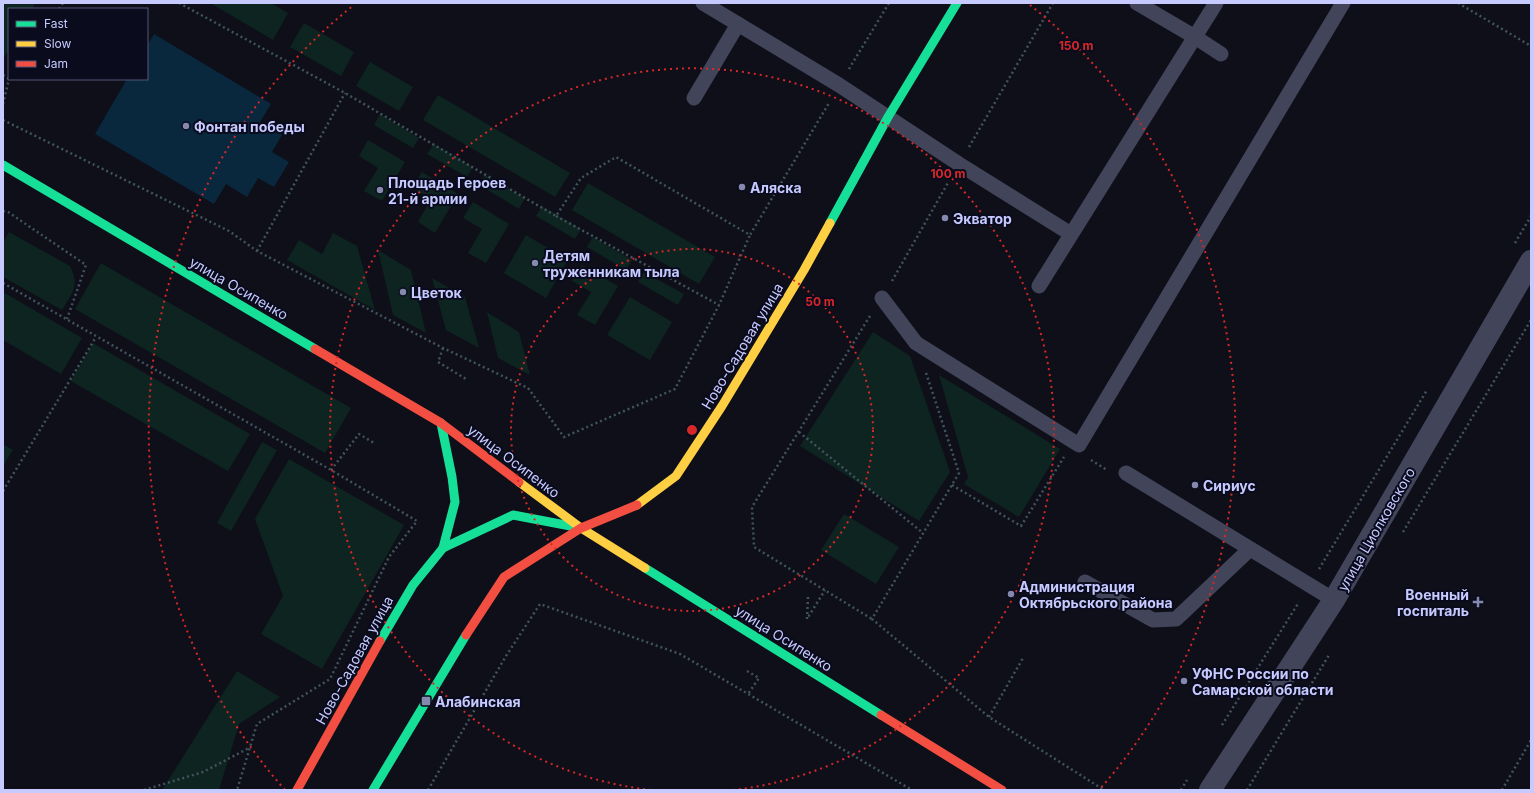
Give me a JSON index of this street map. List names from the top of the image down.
{
  "streets": {
    "main road": ["улица Осипенко", "Ново-Садовая улица"],
    "street": ["улица Циолковского"]
  },
  "crossings": [
    ["улица Осипенко", "Ново-Садовая улица"]
  ],
  "places": {
    "other": [
      "Фонтан победы",
      "Аляска",
      "Площадь Героев 21-й армии",
      "Экватор",
      "Детям труженникам тыла",
      "Цветок",
      "Сириус",
      "Администрация Октябрьского района",
      "УФНС России по Самарской области"
    ],
    "health": ["Военный госпиталь"],
    "transit": ["Алабинская"]
  },
  "legend": ["Fast", "Slow", "Jam"],
  "rings": ["150 m", "100 m", "50 m"]
}
